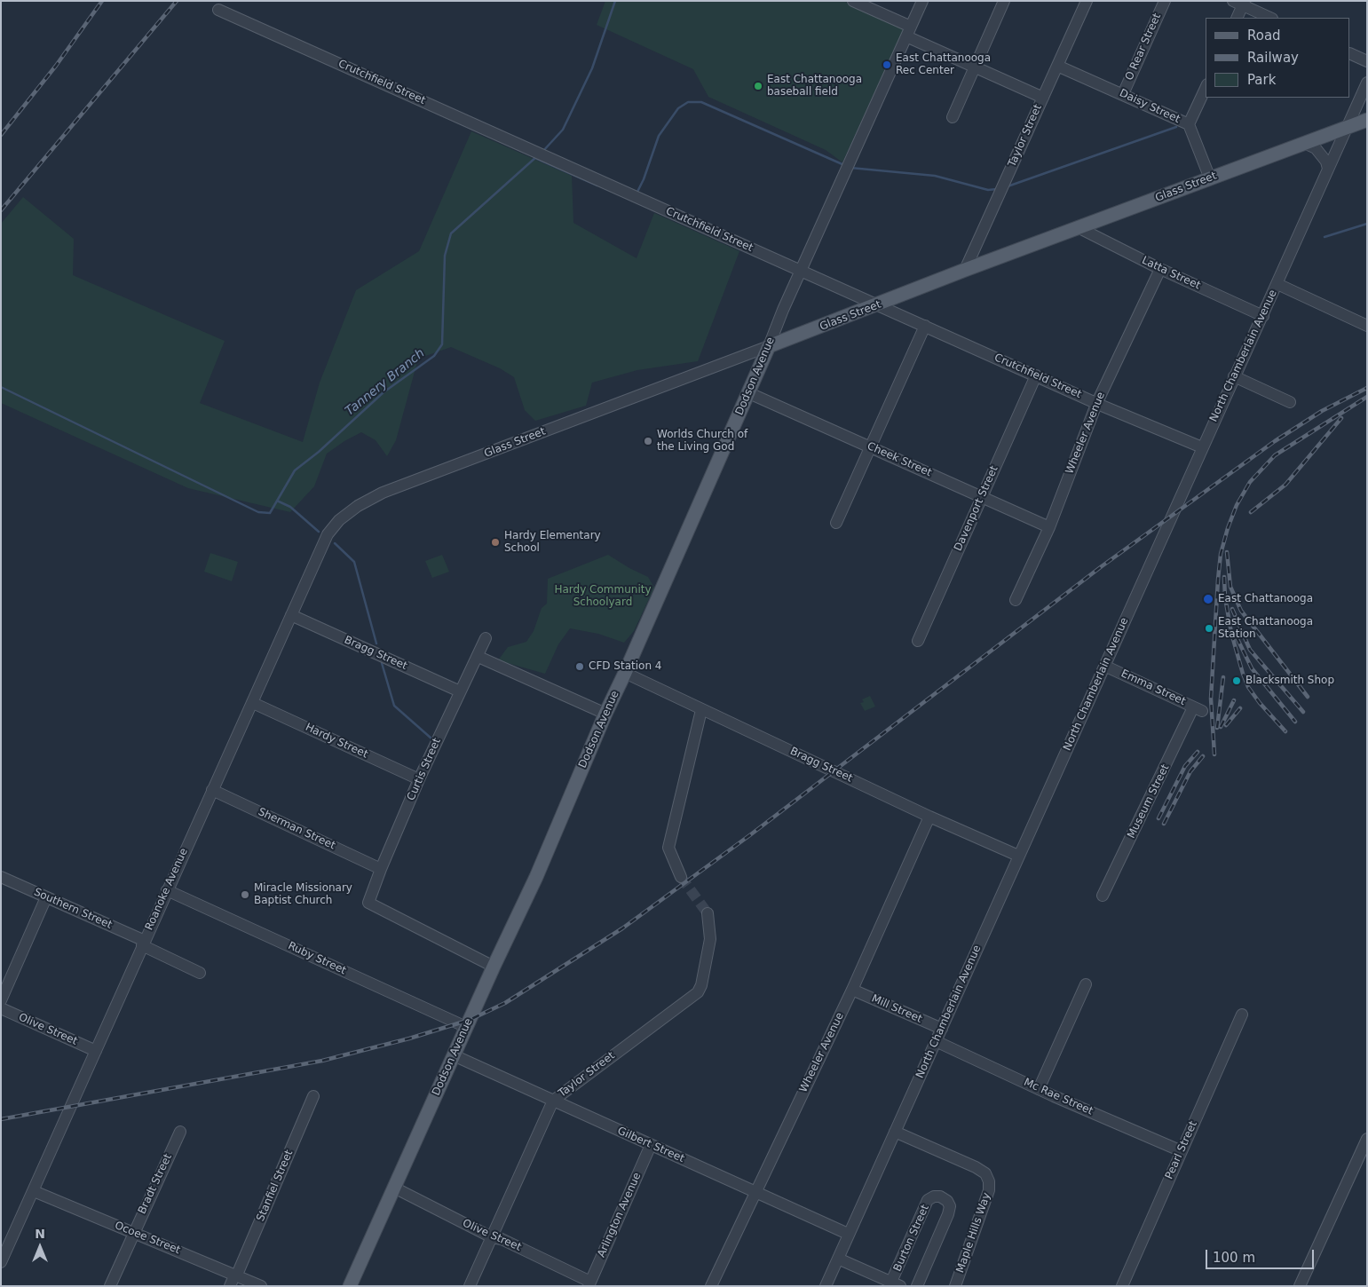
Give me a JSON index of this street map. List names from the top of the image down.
{
  "streets": {
    "main road": ["Glass Street", "Dodson Avenue"],
    "street": [
      "O Rear Street",
      "Crutchfield Street",
      "Daisy Street",
      "Taylor Street",
      "Latta Street",
      "North Chamberlain Avenue",
      "Wheeler Avenue",
      "Cheek Street",
      "Davenport Street",
      "Bragg Street",
      "Emma Street",
      "Hardy Street",
      "Curtis Street",
      "Museum Street",
      "Sherman Street",
      "Roanoke Avenue",
      "Southern Street",
      "Ruby Street",
      "Mill Street",
      "Olive Street",
      "Mc Rae Street",
      "Gilbert Street",
      "Pearl Street",
      "Bradt Street",
      "Stanfiel Street",
      "Arlington Avenue",
      "Maple Hills Way",
      "Ocoee Street",
      "Burton Street"
    ]
  },
  "crossings": [
    ["O Rear Street", "Daisy Street"],
    ["Crutchfield Street", "Glass Street"],
    ["Crutchfield Street", "North Chamberlain Avenue"],
    ["Crutchfield Street", "Dodson Avenue"],
    ["Crutchfield Street", "Wheeler Avenue"],
    ["Crutchfield Street", "Davenport Street"],
    ["Daisy Street", "Taylor Street"],
    ["Daisy Street", "Glass Street"],
    ["Taylor Street", "Glass Street"],
    ["Taylor Street", "Olive Street"],
    ["Taylor Street", "Gilbert Street"],
    ["Glass Street", "Latta Street"],
    ["Glass Street", "North Chamberlain Avenue"],
    ["Glass Street", "Dodson Avenue"],
    ["Glass Street", "Roanoke Avenue"],
    ["Latta Street", "North Chamberlain Avenue"],
    ["Latta Street", "Wheeler Avenue"],
    ["North Chamberlain Avenue", "Bragg Street"],
    ["North Chamberlain Avenue", "Emma Street"],
    ["North Chamberlain Avenue", "Mill Street"],
    ["North Chamberlain Avenue", "Mc Rae Street"],
    ["North Chamberlain Avenue", "Gilbert Street"],
    ["North Chamberlain Avenue", "Maple Hills Way"],
    ["Dodson Avenue", "Cheek Street"],
    ["Dodson Avenue", "Bragg Street"],
    ["Dodson Avenue", "Curtis Street"],
    ["Dodson Avenue", "Ruby Street"],
    ["Dodson Avenue", "Olive Street"],
    ["Dodson Avenue", "Gilbert Street"],
    ["Wheeler Avenue", "Cheek Street"],
    ["Wheeler Avenue", "Bragg Street"],
    ["Wheeler Avenue", "Mill Street"],
    ["Wheeler Avenue", "Gilbert Street"],
    ["Cheek Street", "Davenport Street"],
    ["Bragg Street", "Curtis Street"],
    ["Bragg Street", "Roanoke Avenue"],
    ["Emma Street", "Museum Street"],
    ["Hardy Street", "Curtis Street"],
    ["Hardy Street", "Roanoke Avenue"],
    ["Curtis Street", "Sherman Street"],
    ["Sherman Street", "Roanoke Avenue"],
    ["Roanoke Avenue", "Southern Street"],
    ["Roanoke Avenue", "Ruby Street"],
    ["Roanoke Avenue", "Olive Street"],
    ["Roanoke Avenue", "Ocoee Street"],
    ["Olive Street", "Arlington Avenue"],
    ["Mc Rae Street", "Pearl Street"],
    ["Gilbert Street", "Arlington Avenue"],
    ["Bradt Street", "Ocoee Street"],
    ["Stanfiel Street", "Ocoee Street"]
  ],
  "water": ["Tannery Branch"],
  "parks": ["Hardy Community Schoolyard"],
  "places": [
    "East Chattanooga Rec Center",
    "East Chattanooga baseball field",
    "Worlds Church of the Living God",
    "Hardy Elementary School",
    "East Chattanooga",
    "East Chattanooga Station",
    "CFD Station 4",
    "Blacksmith Shop",
    "Miracle Missionary Baptist Church"
  ],
  "legend": ["Road", "Railway", "Park"],
  "scale_bar": "100 m",
  "north": "top"
}
